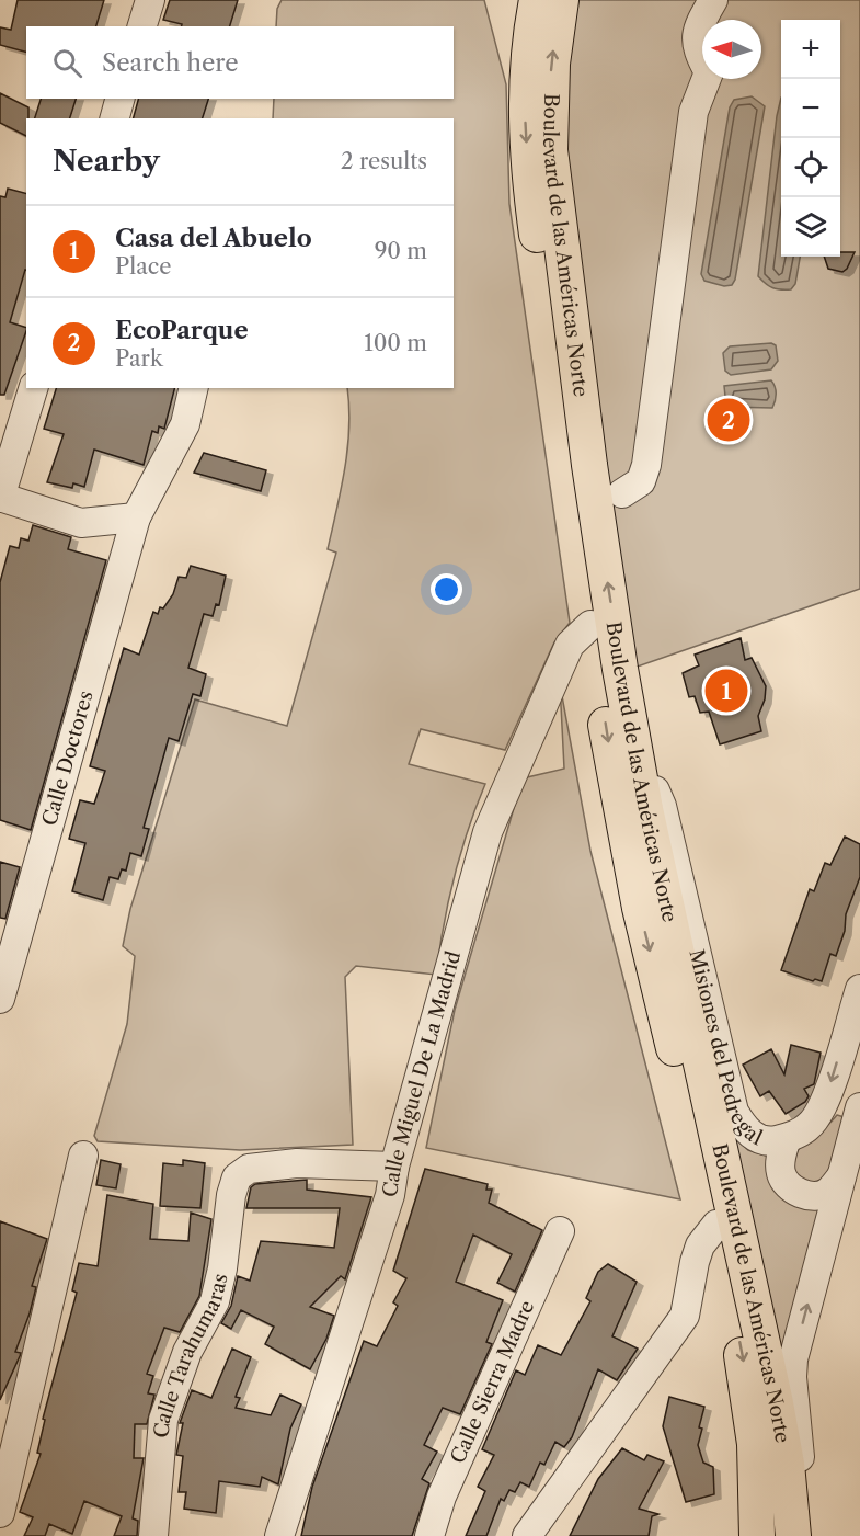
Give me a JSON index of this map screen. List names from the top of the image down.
{
  "streets": {
    "main road": ["Boulevard de las Américas Norte"],
    "street": [
      "Calle Doctores",
      "Misiones del Pedregal",
      "Calle Miguel De La Madrid",
      "Calle Tarahumaras",
      "Calle Sierra Madre"
    ]
  },
  "crossings": [
    ["Boulevard de las Américas Norte", "Misiones del Pedregal"],
    ["Boulevard de las Américas Norte", "Calle Miguel De La Madrid"],
    ["Calle Miguel De La Madrid", "Calle Tarahumaras"]
  ],
  "north": "left",
  "page": {
    "map_buttons": ["+", "−"],
    "search": "Search here",
    "heading": ["Nearby", "2 results"],
    "list": [
      {
        "mark": "1",
        "name": "Casa del Abuelo",
        "note": "Place",
        "value": "90 m"
      },
      {
        "mark": "2",
        "name": "EcoParque",
        "note": "Park",
        "value": "100 m"
      }
    ],
    "pins": ["2", "1"]
  }
}
